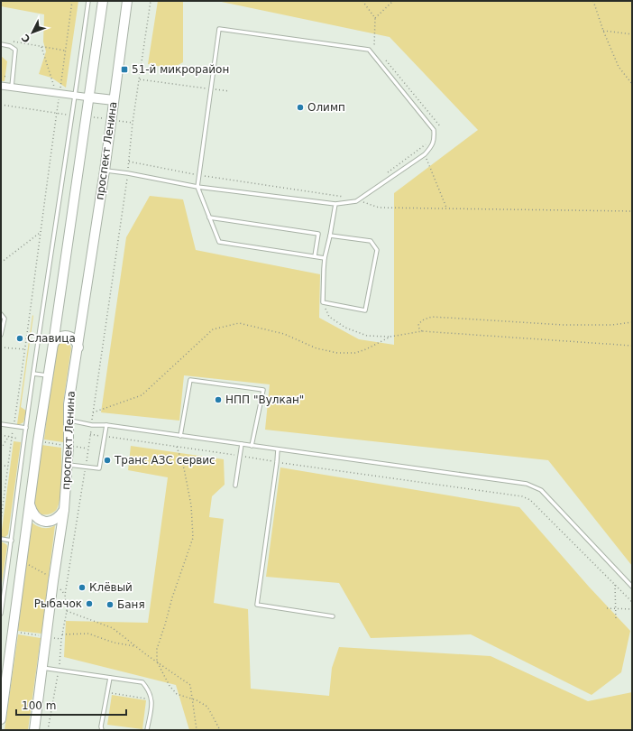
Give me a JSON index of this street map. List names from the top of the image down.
{
  "streets": {
    "main road": ["проспект Ленина"]
  },
  "places": {
    "transit": ["51-й микрорайон"],
    "other": [
      "Олимп",
      "Славица",
      "НПП \"Вулкан\"",
      "Транс АЗС сервис",
      "Клёвый",
      "Рыбачок",
      "Баня"
    ]
  },
  "scale_bar": "100 m",
  "north": "bottom left"
}
